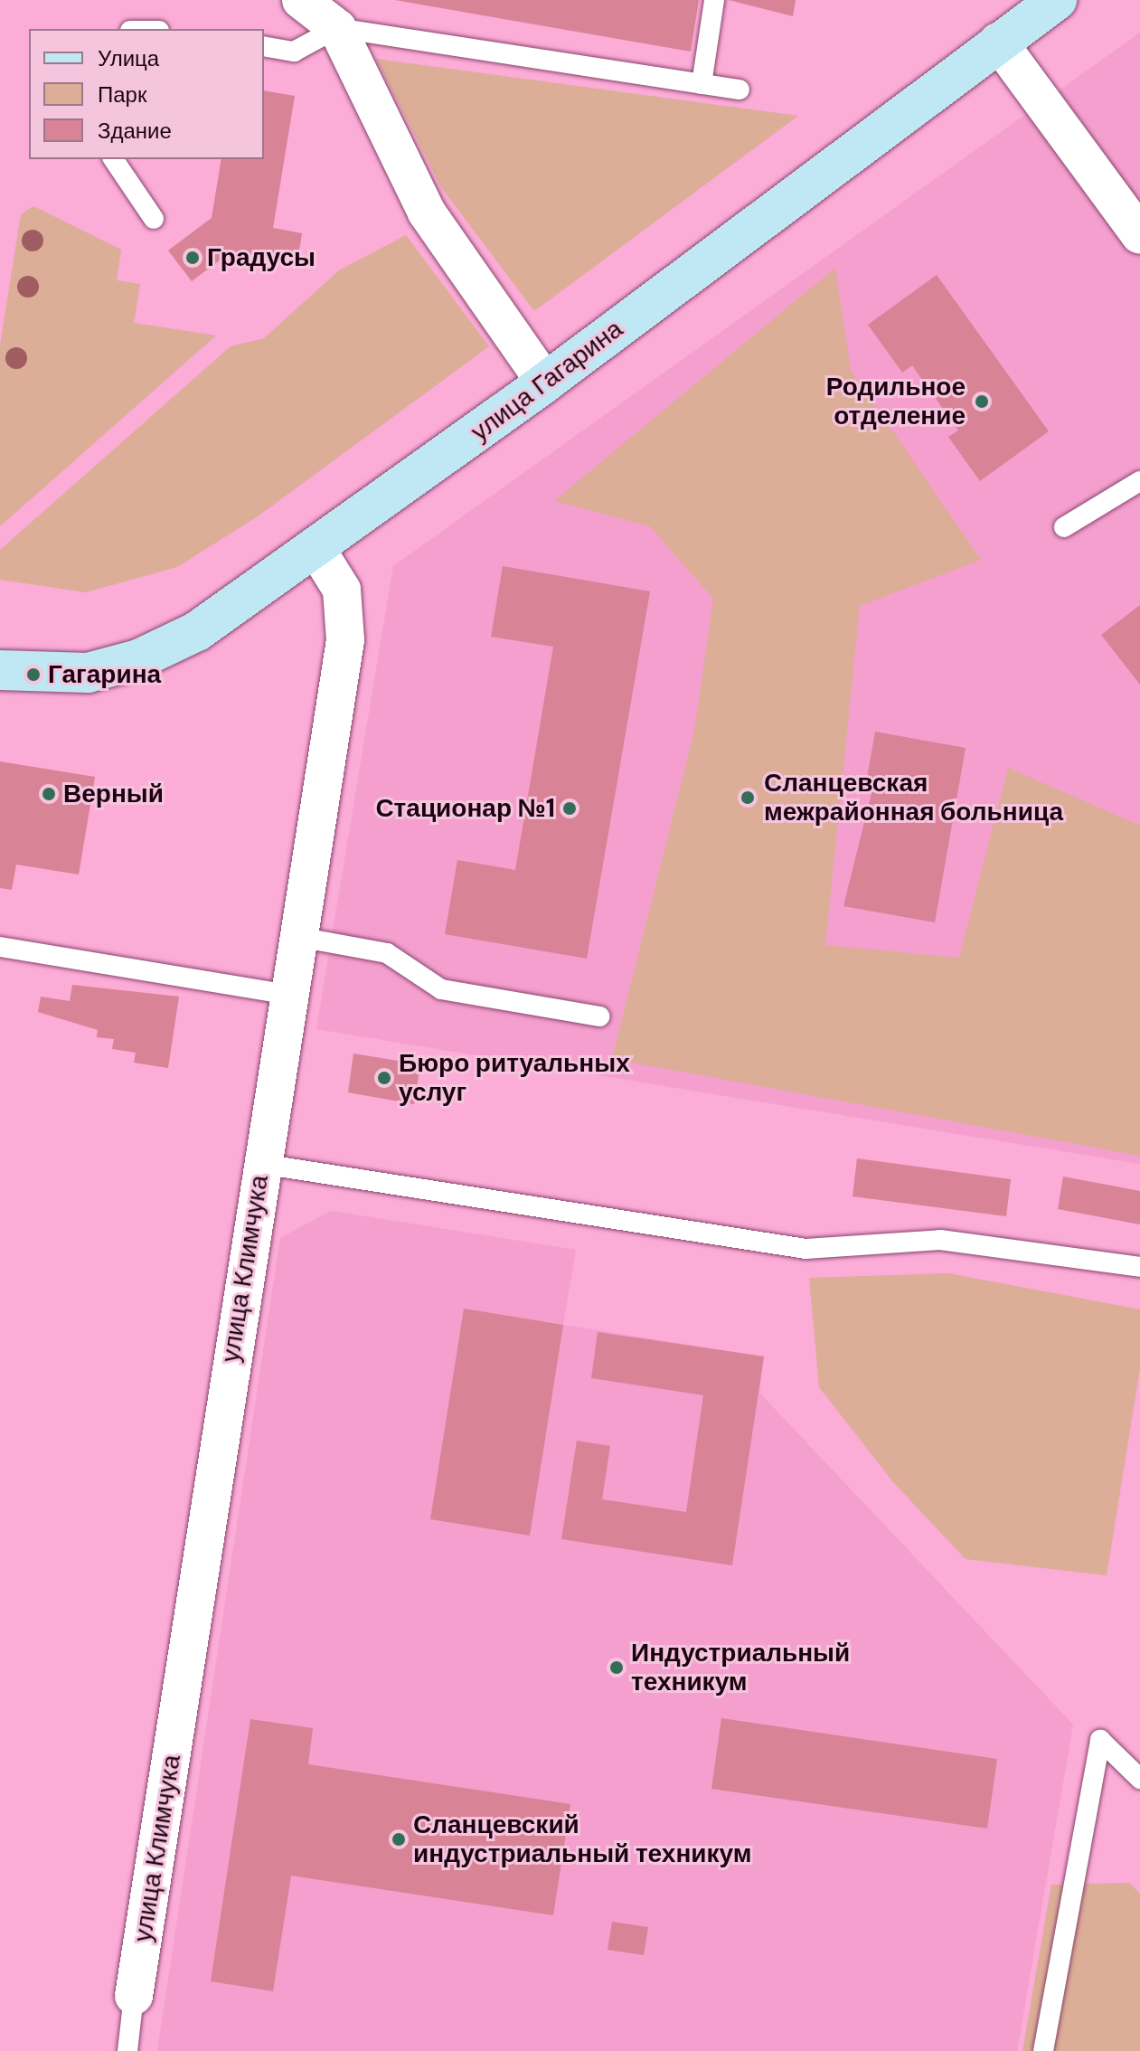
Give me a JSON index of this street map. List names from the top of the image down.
{
  "streets": {
    "main road": ["улица Гагарина"],
    "street": ["улица Климчука"]
  },
  "crossings": [
    ["улица Гагарина", "улица Климчука"]
  ],
  "places": [
    "Градусы",
    "Родильное отделение",
    "Гагарина",
    "Верный",
    "Сланцевская межрайонная больница",
    "Стационар №1",
    "Бюро ритуальных услуг",
    "Индустриальный техникум",
    "Сланцевский индустриальный техникум"
  ],
  "legend": ["Улица", "Парк", "Здание"]
}
